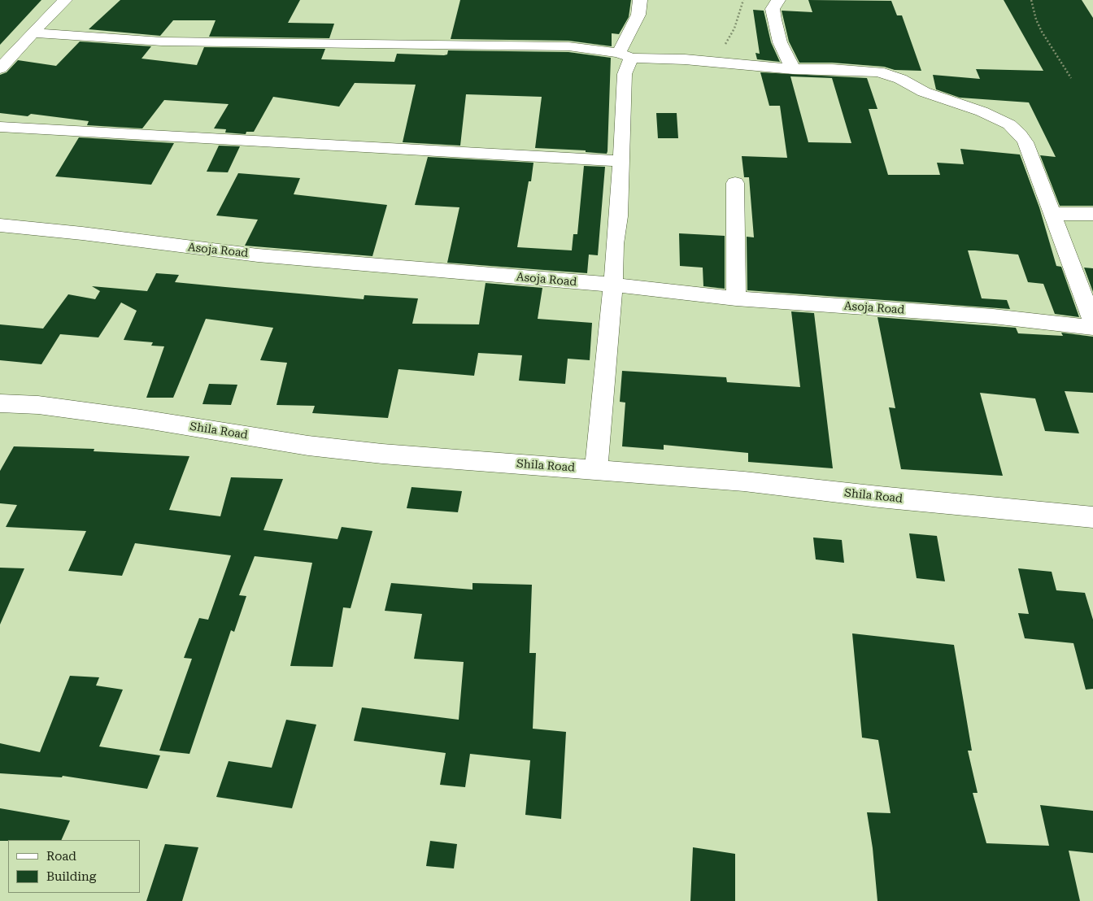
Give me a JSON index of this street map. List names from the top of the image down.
{
  "streets": {
    "street": ["Asoja Road", "Shila Road"]
  },
  "legend": ["Road", "Building"]
}
